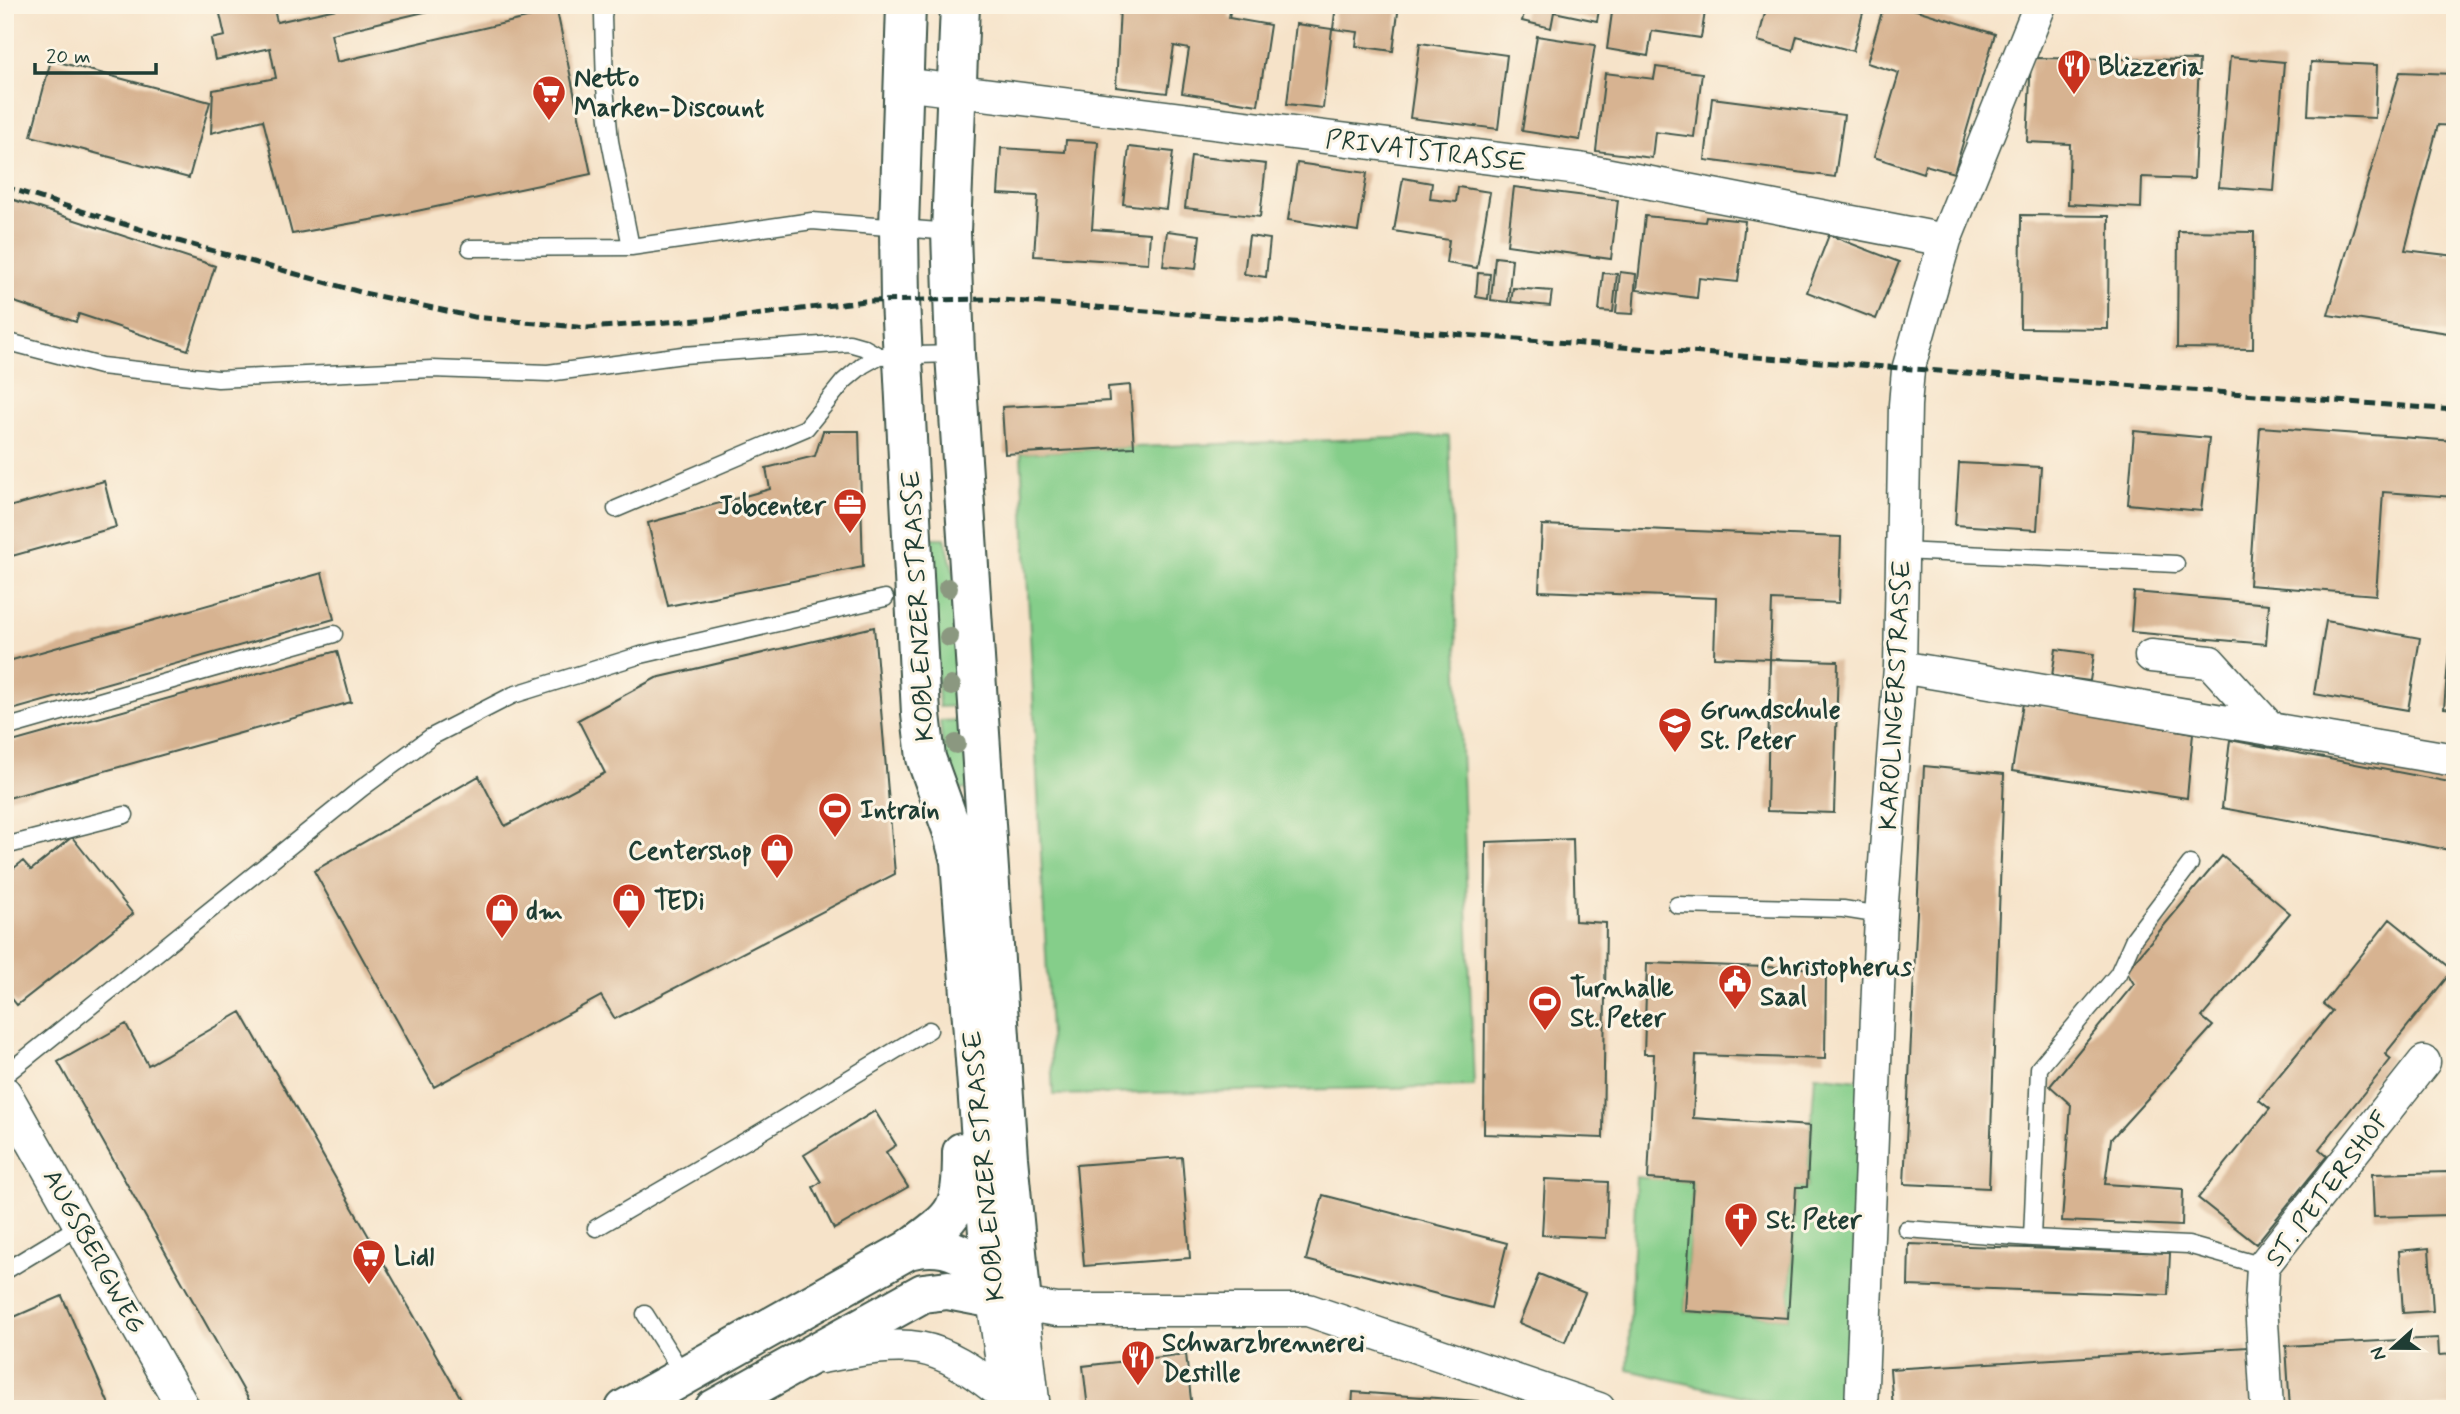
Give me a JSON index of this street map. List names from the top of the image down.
{
  "streets": {
    "street": [
      "PRIVATSTRASSE",
      "KOBLENZER STRASSE",
      "KAROLINGERSTRASSE",
      "ST. PETERSHOF",
      "AUGSBERGWEG"
    ]
  },
  "crossings": [
    ["PRIVATSTRASSE", "KOBLENZER STRASSE"],
    ["PRIVATSTRASSE", "KAROLINGERSTRASSE"]
  ],
  "places": {
    "restaurant": ["Blizzeria", "Schwarzbrennerei Destille"],
    "supermarket": ["Netto Marken-Discount", "Lidl"],
    "office": ["Jobcenter"],
    "school or university": ["Grundschule St. Peter"],
    "sports": ["Intrain", "Turnhalle St. Peter"],
    "shop": ["Centershop", "TEDi", "dm"],
    "public building": ["Christopherus Saal"],
    "church": ["St. Peter"]
  },
  "scale_bar": "20 m",
  "north": "left"
}
